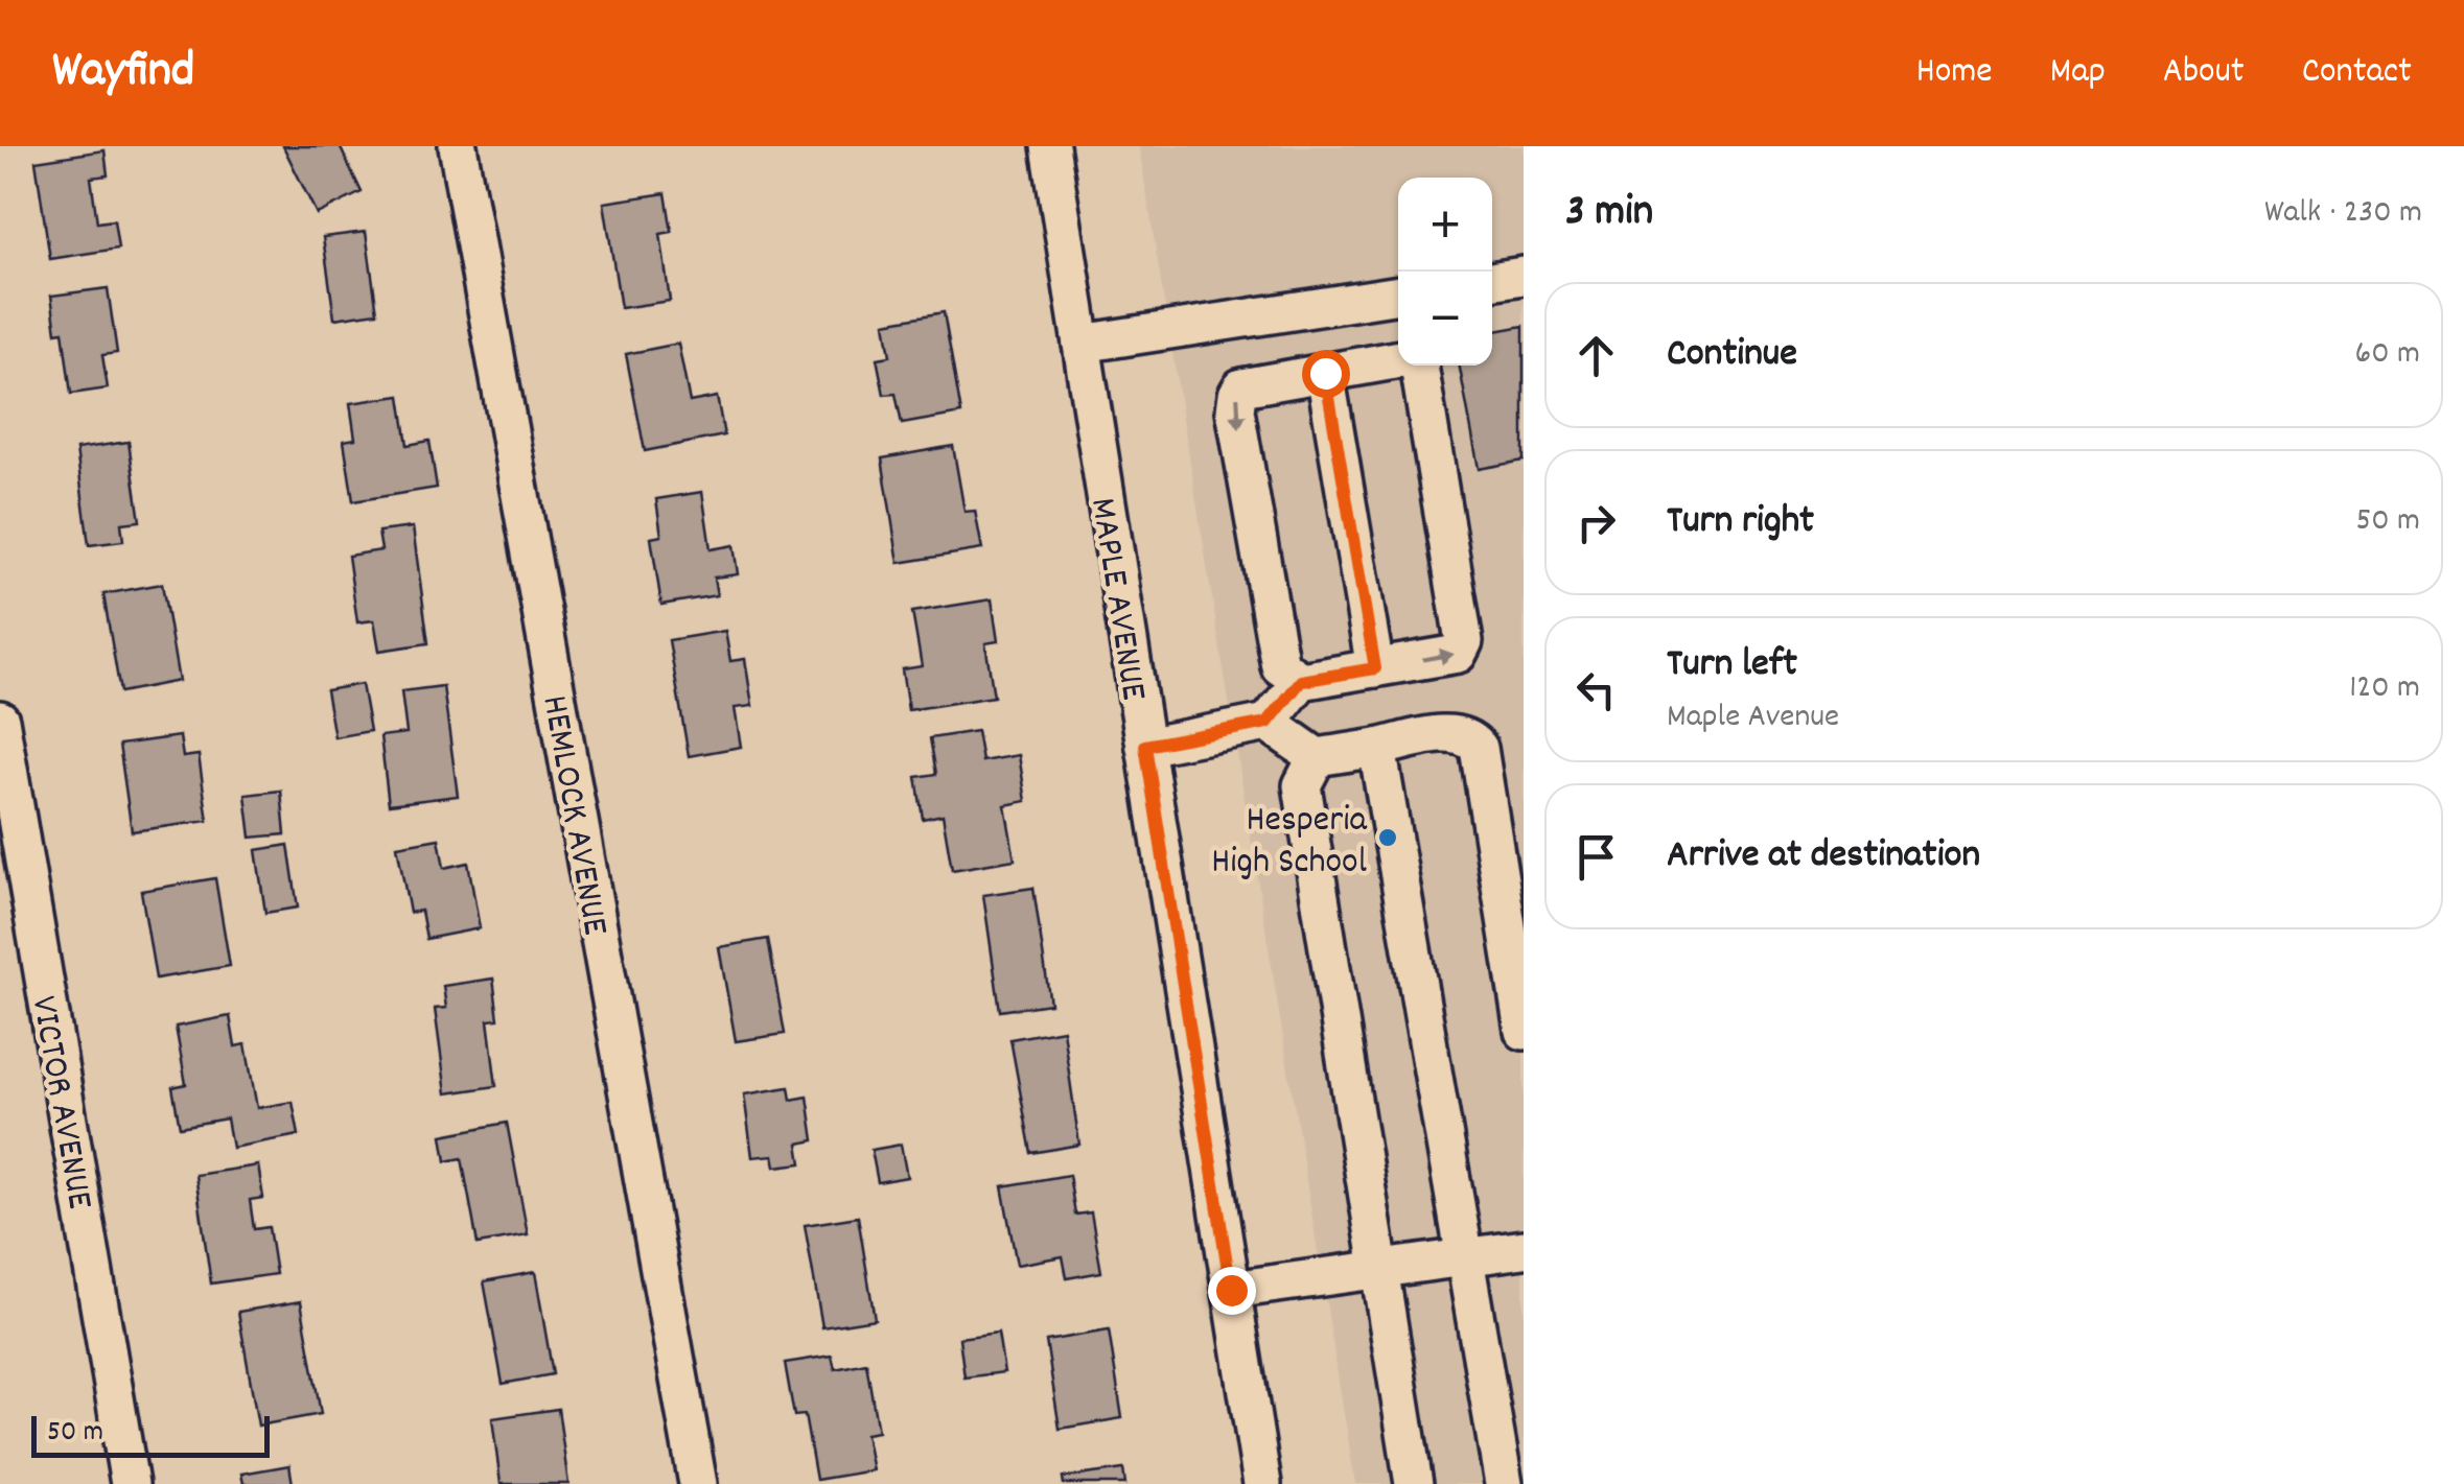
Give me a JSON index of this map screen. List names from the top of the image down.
{
  "streets": {
    "street": ["MAPLE AVENUE", "HEMLOCK AVENUE", "VICTOR AVENUE"]
  },
  "places": ["Hesperia High School"],
  "scale_bar": "50 m",
  "page": {
    "header": "Wayfind",
    "nav": [
      "Home",
      "Map",
      "About",
      "Contact"
    ],
    "heading": ["3 min", "Walk · 230 m"],
    "map_buttons": ["+", "−"],
    "list": [
      ["Continue", "60 m"],
      ["Turn right", "50 m"],
      ["Turn left", "Maple Avenue", "120 m"],
      "Arrive at destination"
    ],
    "scale": "50 m"
  }
}
